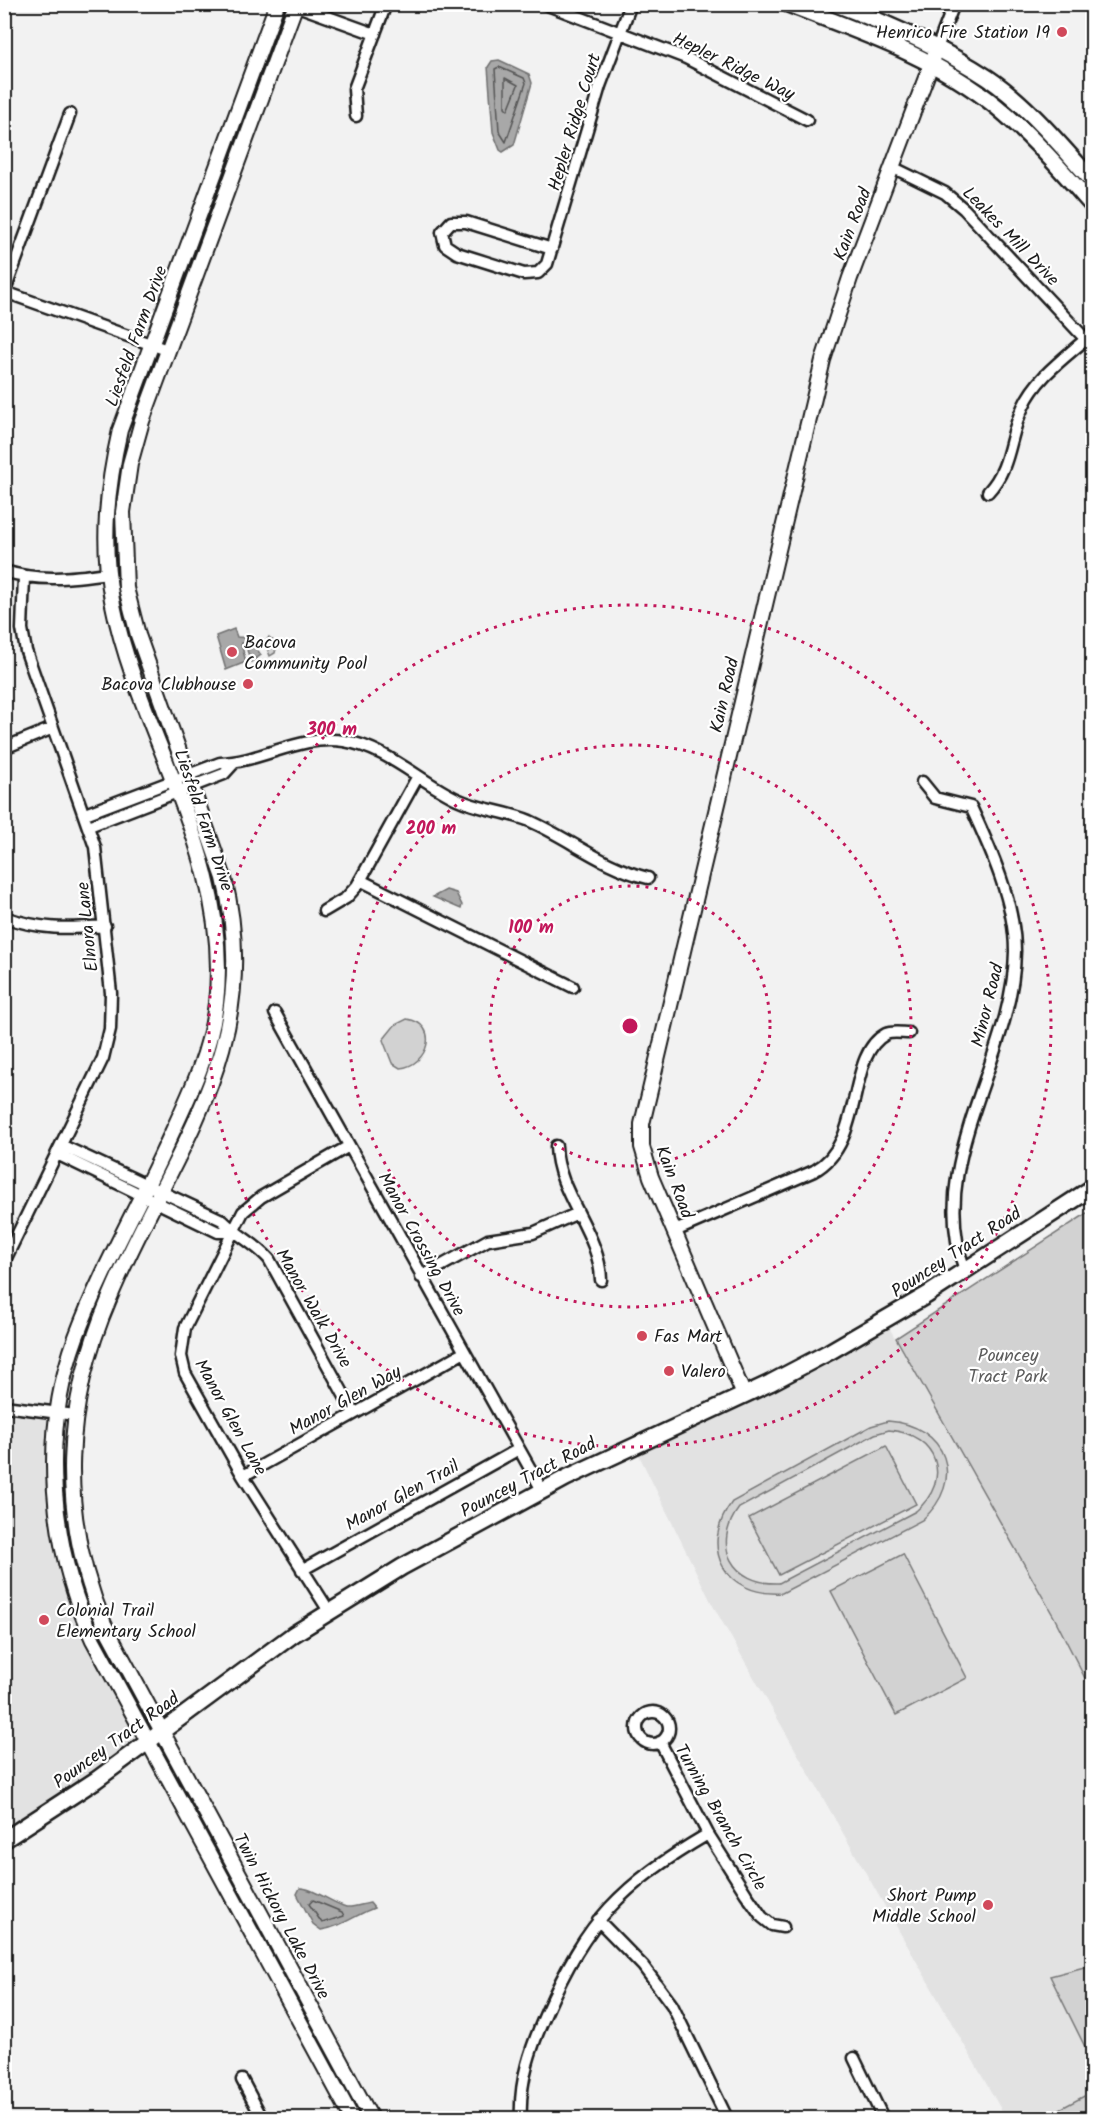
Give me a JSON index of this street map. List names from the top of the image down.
{
  "streets": {
    "main road": ["Pouncey Tract Road"],
    "street": [
      "Hepler Ridge Way",
      "Hepler Ridge Court",
      "Kain Road",
      "Leakes Mill Drive",
      "Liesfeld Farm Drive",
      "Elnora Lane",
      "Minor Road",
      "Manor Crossing Drive",
      "Manor Walk Drive",
      "Manor Glen Way",
      "Manor Glen Lane",
      "Manor Glen Trail",
      "Turning Branch Circle",
      "Twin Hickory Lake Drive"
    ]
  },
  "crossings": [
    ["Hepler Ridge Way", "Hepler Ridge Court"],
    ["Kain Road", "Leakes Mill Drive"],
    ["Kain Road", "Pouncey Tract Road"],
    ["Liesfeld Farm Drive", "Pouncey Tract Road"],
    ["Liesfeld Farm Drive", "Manor Walk Drive"],
    ["Liesfeld Farm Drive", "Twin Hickory Lake Drive"],
    ["Elnora Lane", "Manor Walk Drive"],
    ["Minor Road", "Pouncey Tract Road"],
    ["Manor Crossing Drive", "Pouncey Tract Road"],
    ["Manor Crossing Drive", "Manor Glen Way"],
    ["Manor Crossing Drive", "Manor Glen Lane"],
    ["Manor Crossing Drive", "Manor Glen Trail"],
    ["Pouncey Tract Road", "Manor Glen Lane"],
    ["Pouncey Tract Road", "Twin Hickory Lake Drive"],
    ["Manor Walk Drive", "Manor Glen Way"],
    ["Manor Walk Drive", "Manor Glen Lane"],
    ["Manor Glen Way", "Manor Glen Lane"],
    ["Manor Glen Lane", "Manor Glen Trail"]
  ],
  "parks": ["Pouncey Tract Park"],
  "places": [
    "Henrico Fire Station 19",
    "Bacova Community Pool",
    "Bacova Clubhouse",
    "Fas Mart",
    "Valero",
    "Colonial Trail Elementary School",
    "Short Pump Middle School"
  ],
  "rings": ["300 m", "200 m", "100 m"]
}
